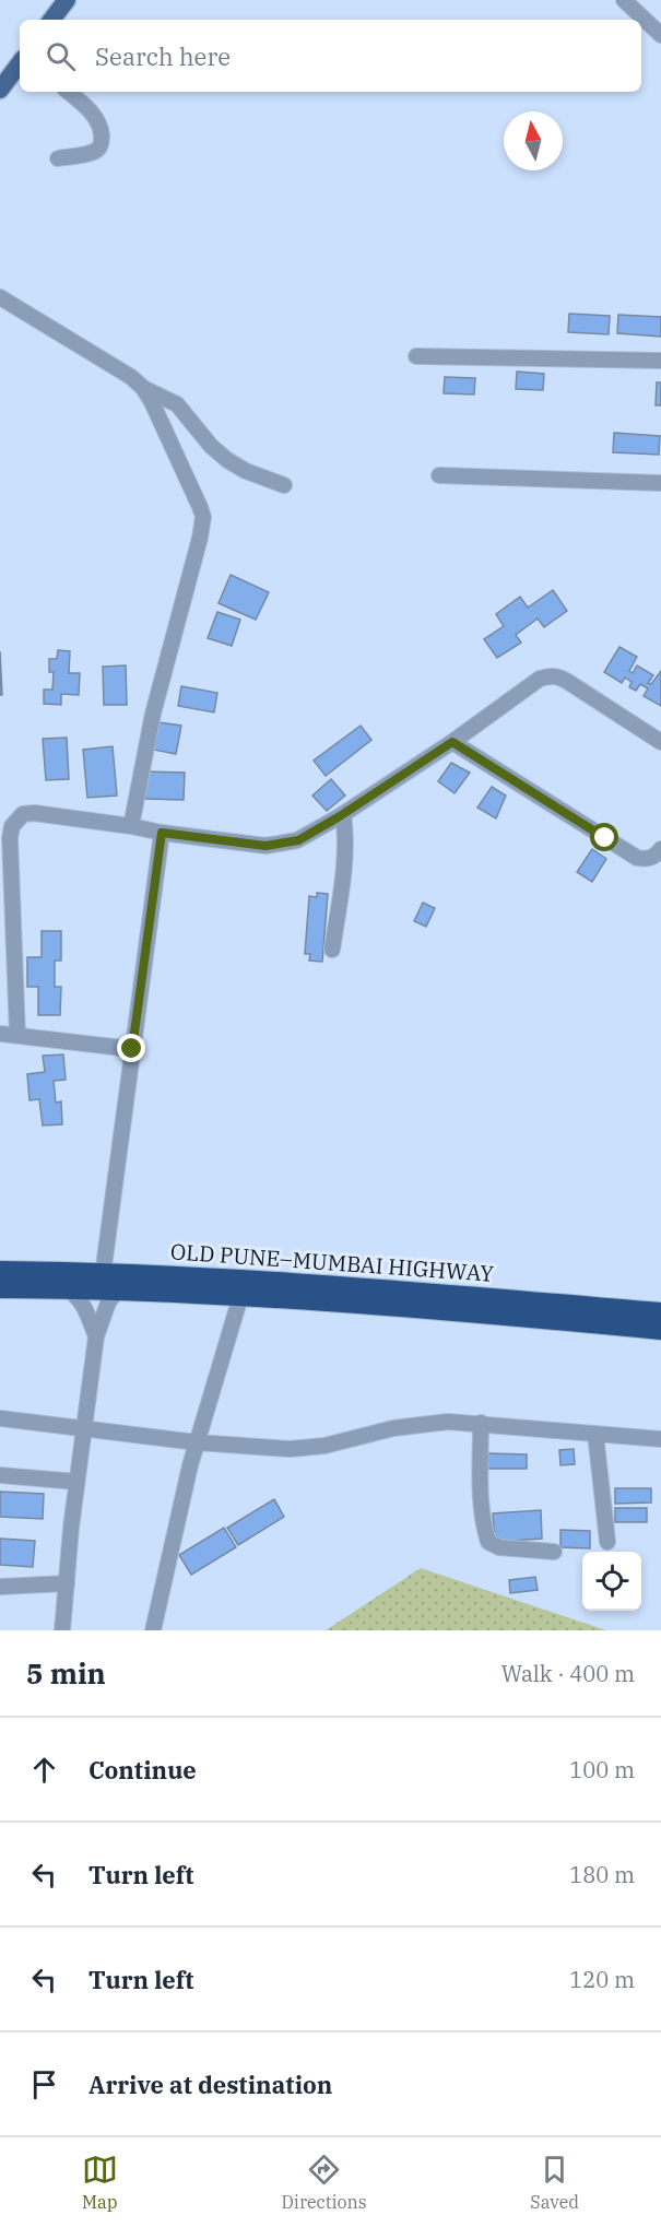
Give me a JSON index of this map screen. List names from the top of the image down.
{
  "streets": {
    "highway": ["OLD PUNE–MUMBAI HIGHWAY"]
  },
  "north": "top",
  "page": {
    "search": "Search here",
    "heading": ["5 min", "Walk · 400 m"],
    "list": [
      ["Continue", "100 m"],
      ["Turn left", "180 m"],
      ["Turn left", "120 m"],
      "Arrive at destination"
    ],
    "nav": ["Map", "Directions", "Saved"]
  }
}
